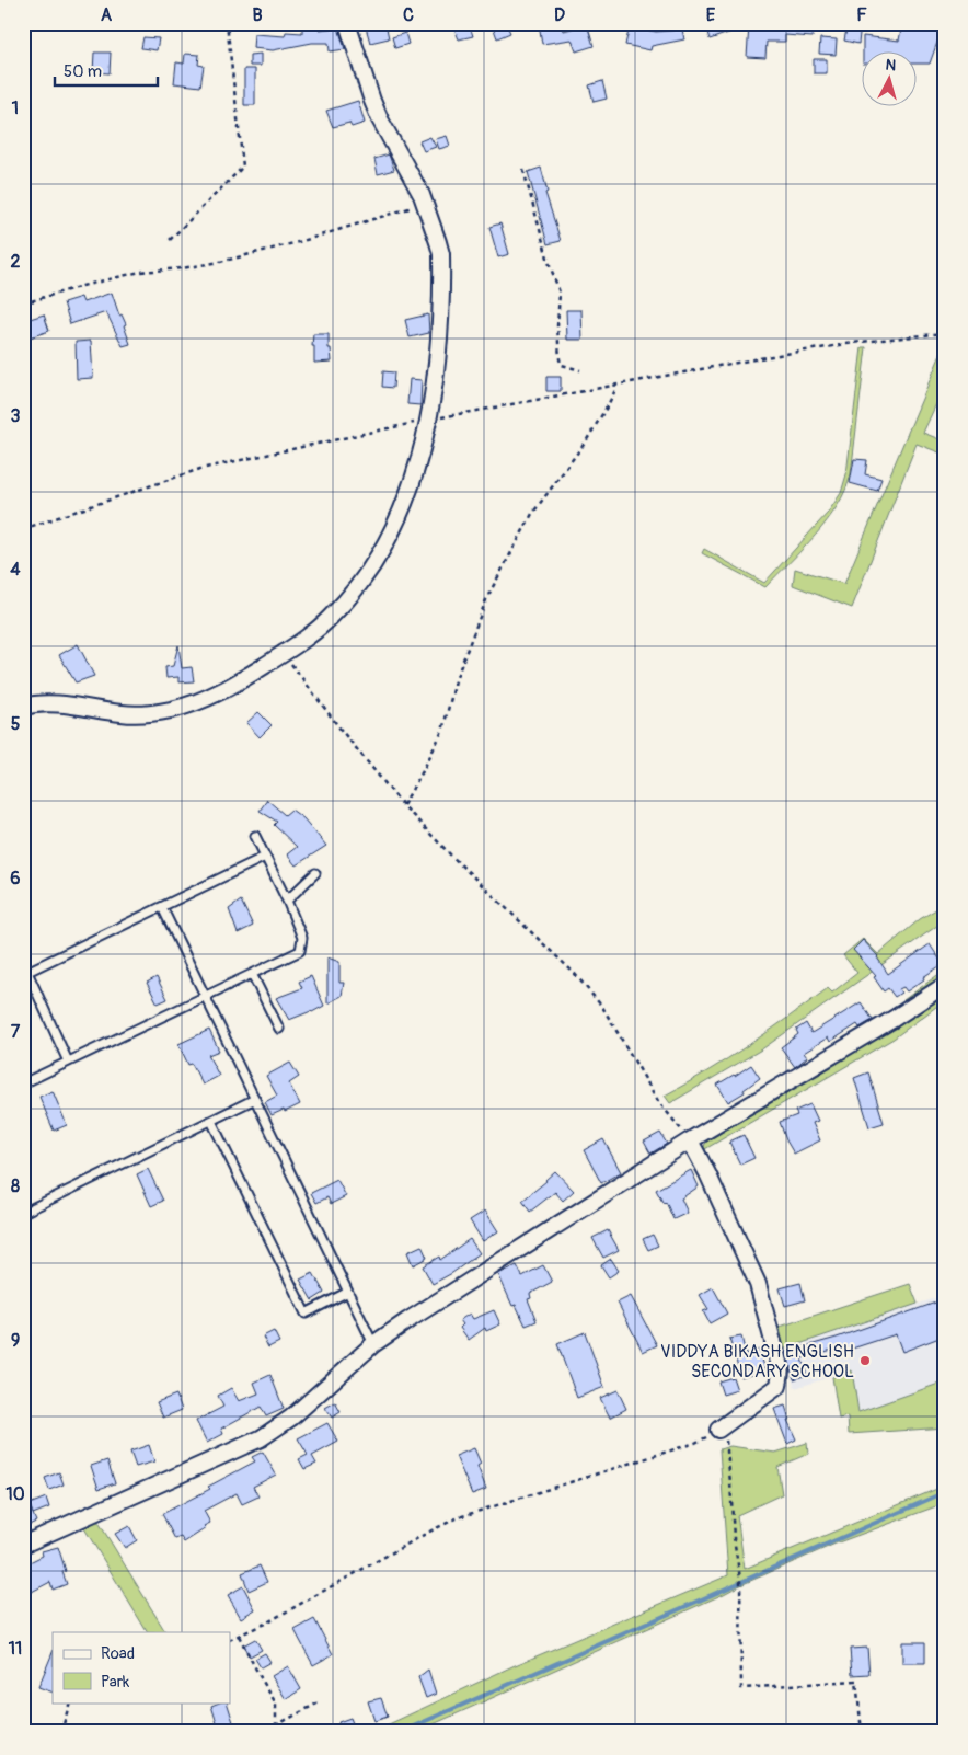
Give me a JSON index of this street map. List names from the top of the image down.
{
  "places": ["VIDDYA BIKASH ENGLISH SECONDARY SCHOOL"],
  "legend": ["Road", "Park"],
  "scale_bar": "50 m",
  "north": "top",
  "grid": {
    "columns": [
      "A",
      "B",
      "C",
      "D",
      "E",
      "F"
    ],
    "rows": [
      "1",
      "2",
      "3",
      "4",
      "5",
      "6",
      "7",
      "8",
      "9",
      "10",
      "11"
    ]
  }
}
